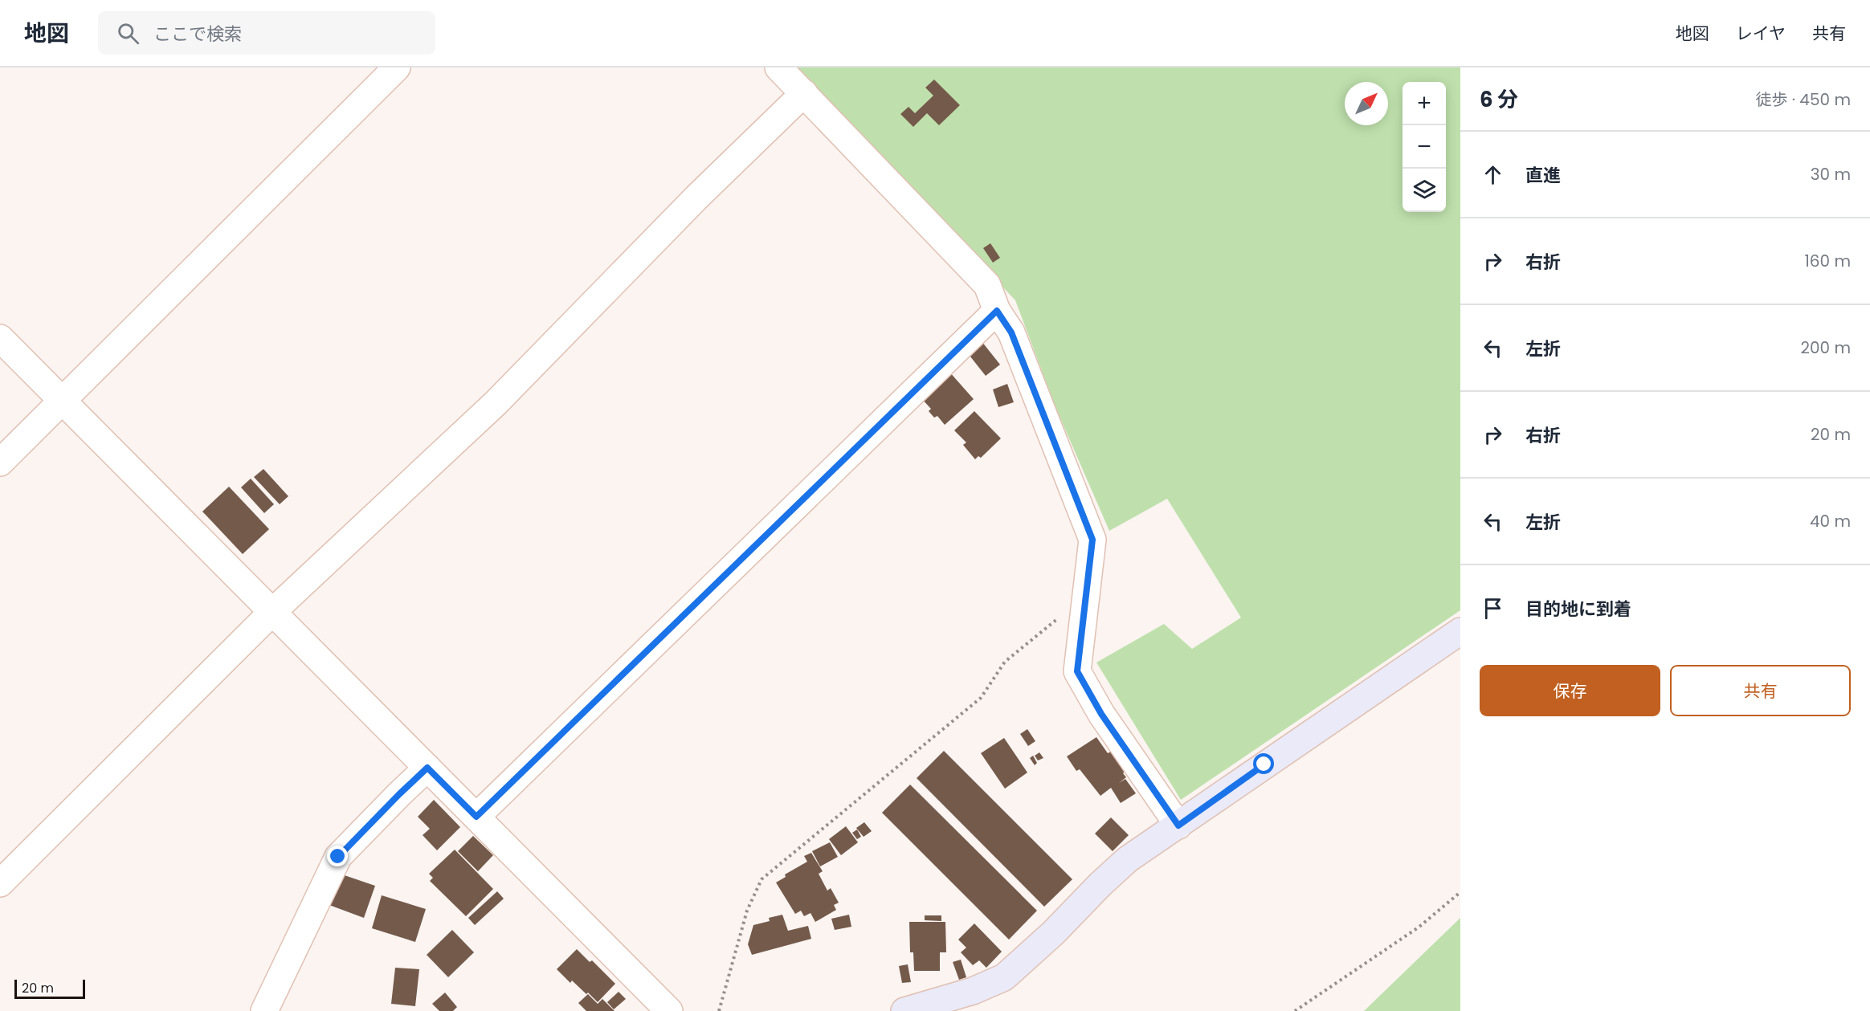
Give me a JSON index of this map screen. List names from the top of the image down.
{
  "scale_bar": "20 m",
  "north": "top right",
  "page": {
    "header": "地図",
    "search": "ここで検索",
    "nav": ["地図", "レイヤ", "共有"],
    "heading": ["6 分", "徒歩 · 450 m"],
    "map_buttons": ["+", "−"],
    "list": [
      ["直進", "30 m"],
      ["右折", "160 m"],
      ["左折", "200 m"],
      ["右折", "20 m"],
      ["左折", "40 m"],
      "目的地に到着"
    ],
    "buttons": ["保存", "共有"],
    "scale": "20 m"
  }
}
